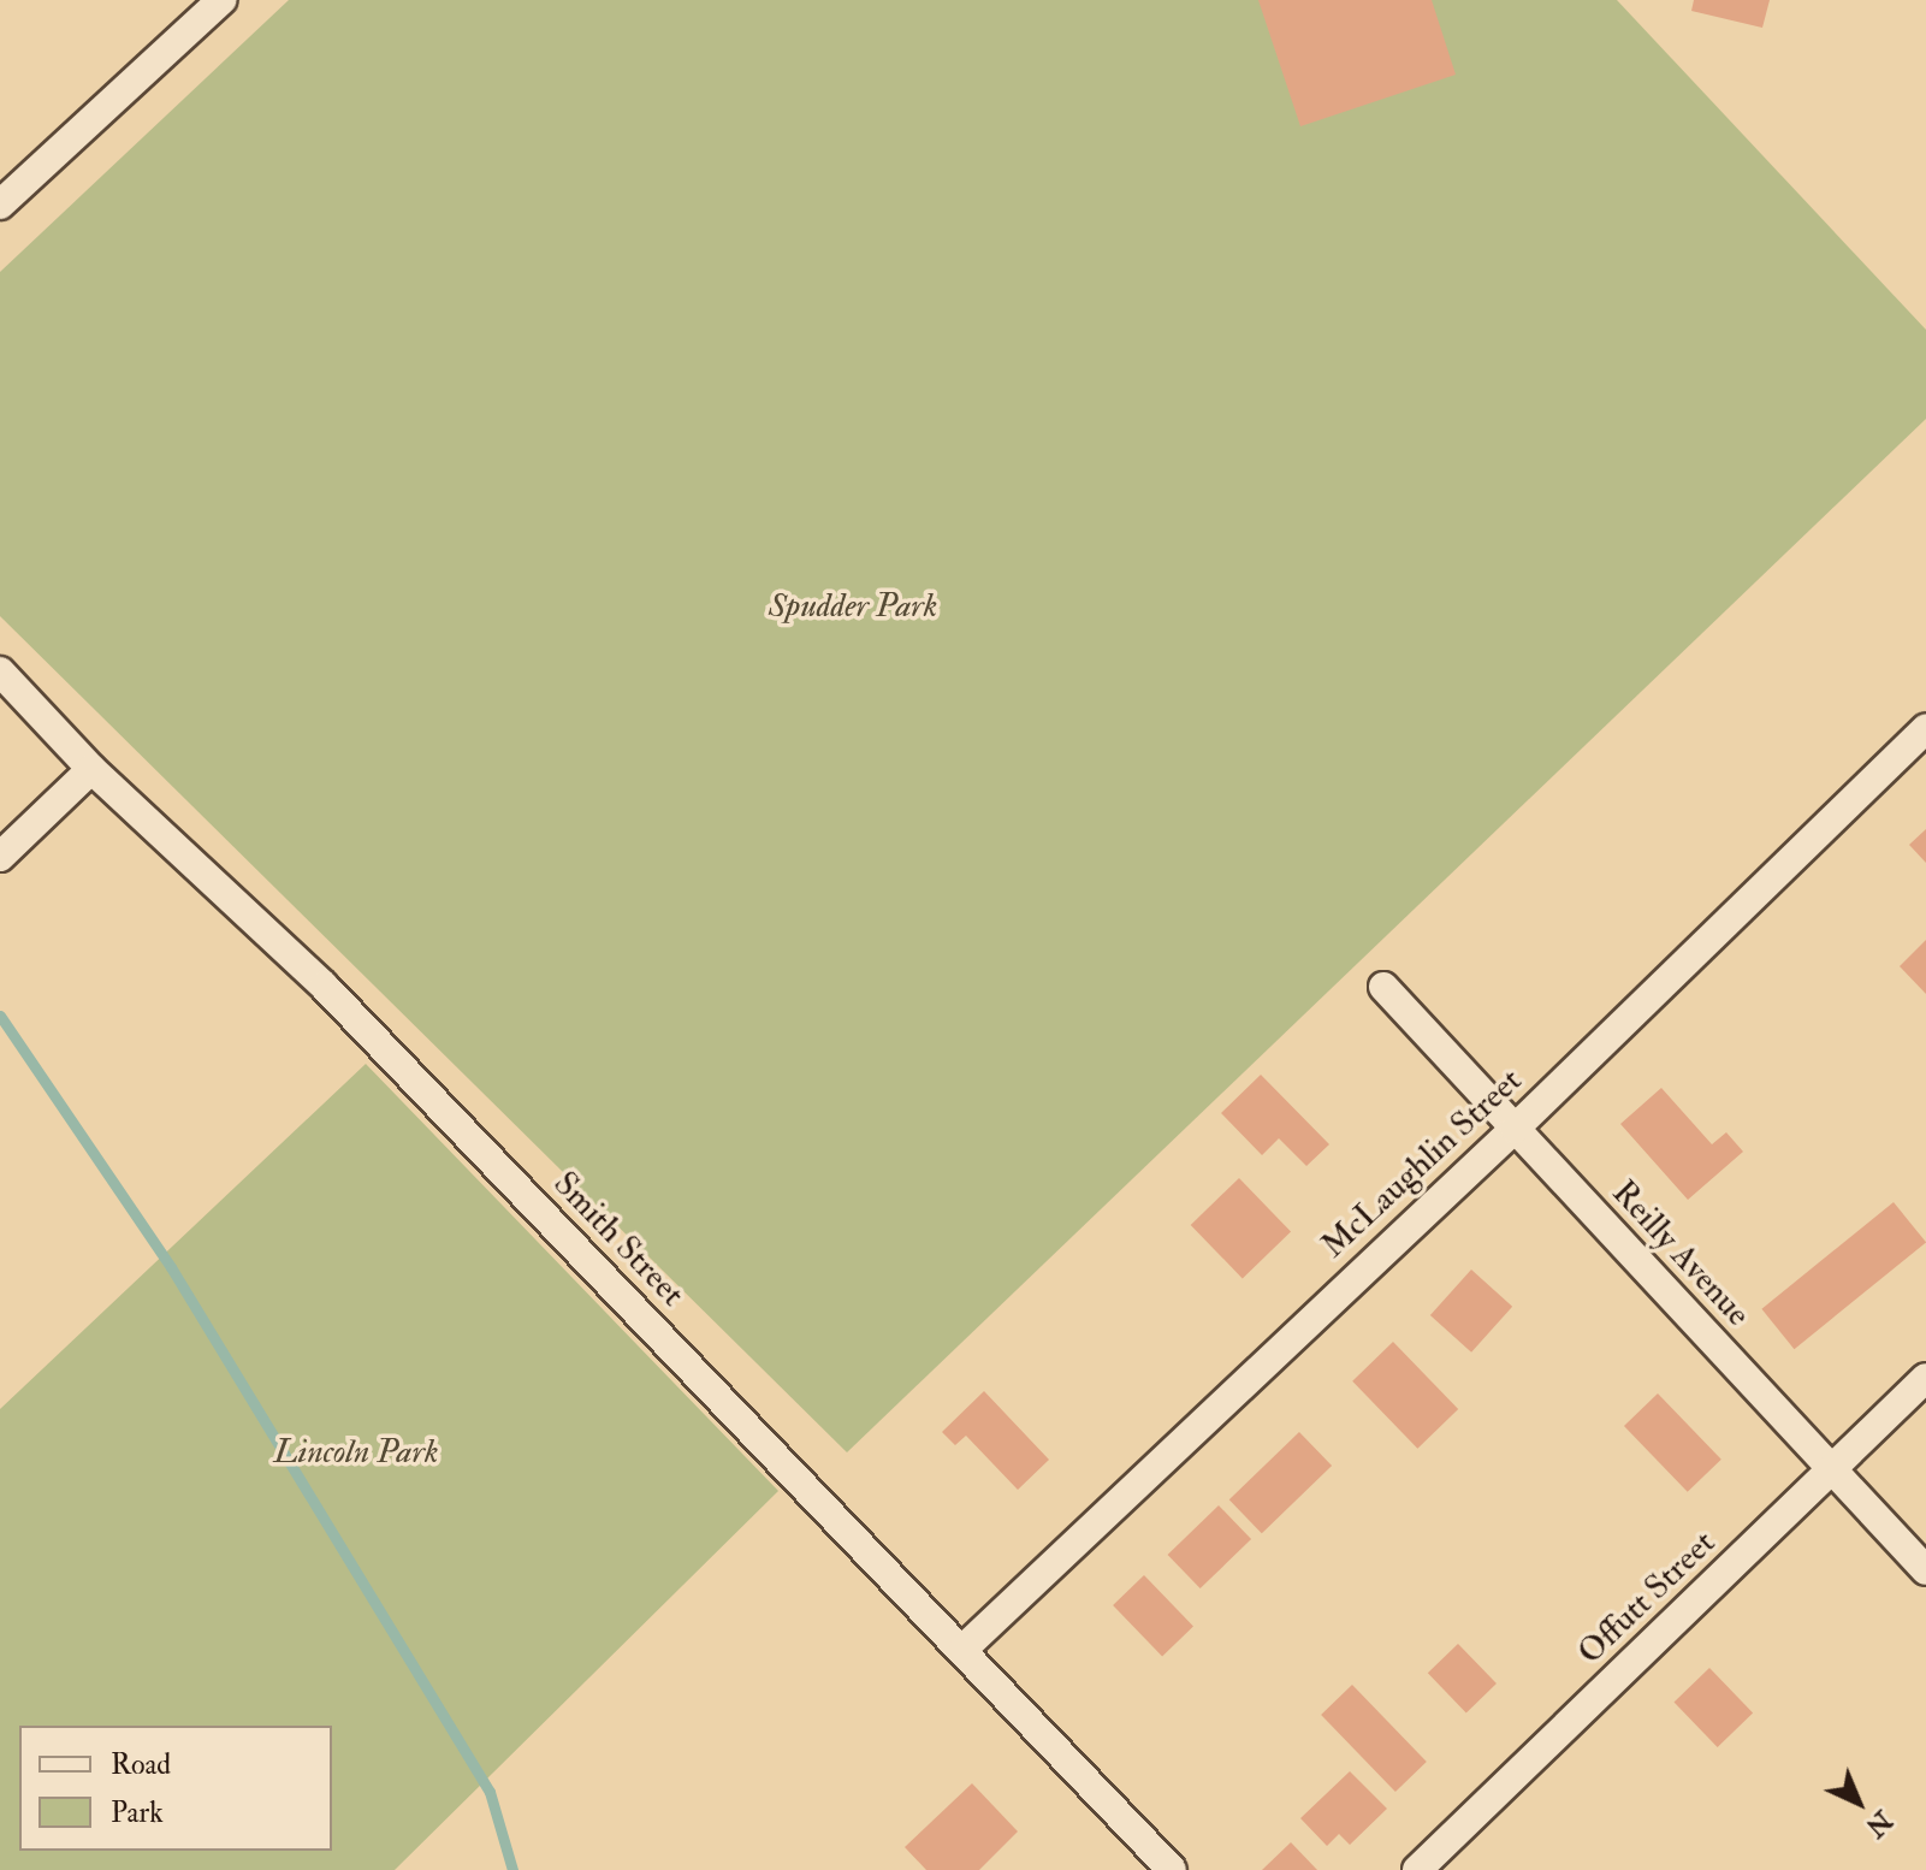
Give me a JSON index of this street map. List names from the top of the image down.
{
  "streets": {
    "street": [
      "McLaughlin Street",
      "Smith Street",
      "Reilly Avenue",
      "Offutt Street"
    ]
  },
  "crossings": [
    ["McLaughlin Street", "Smith Street"],
    ["McLaughlin Street", "Reilly Avenue"],
    ["Reilly Avenue", "Offutt Street"]
  ],
  "parks": ["Spudder Park", "Lincoln Park"],
  "legend": ["Road", "Park"],
  "north": "bottom right"
}
